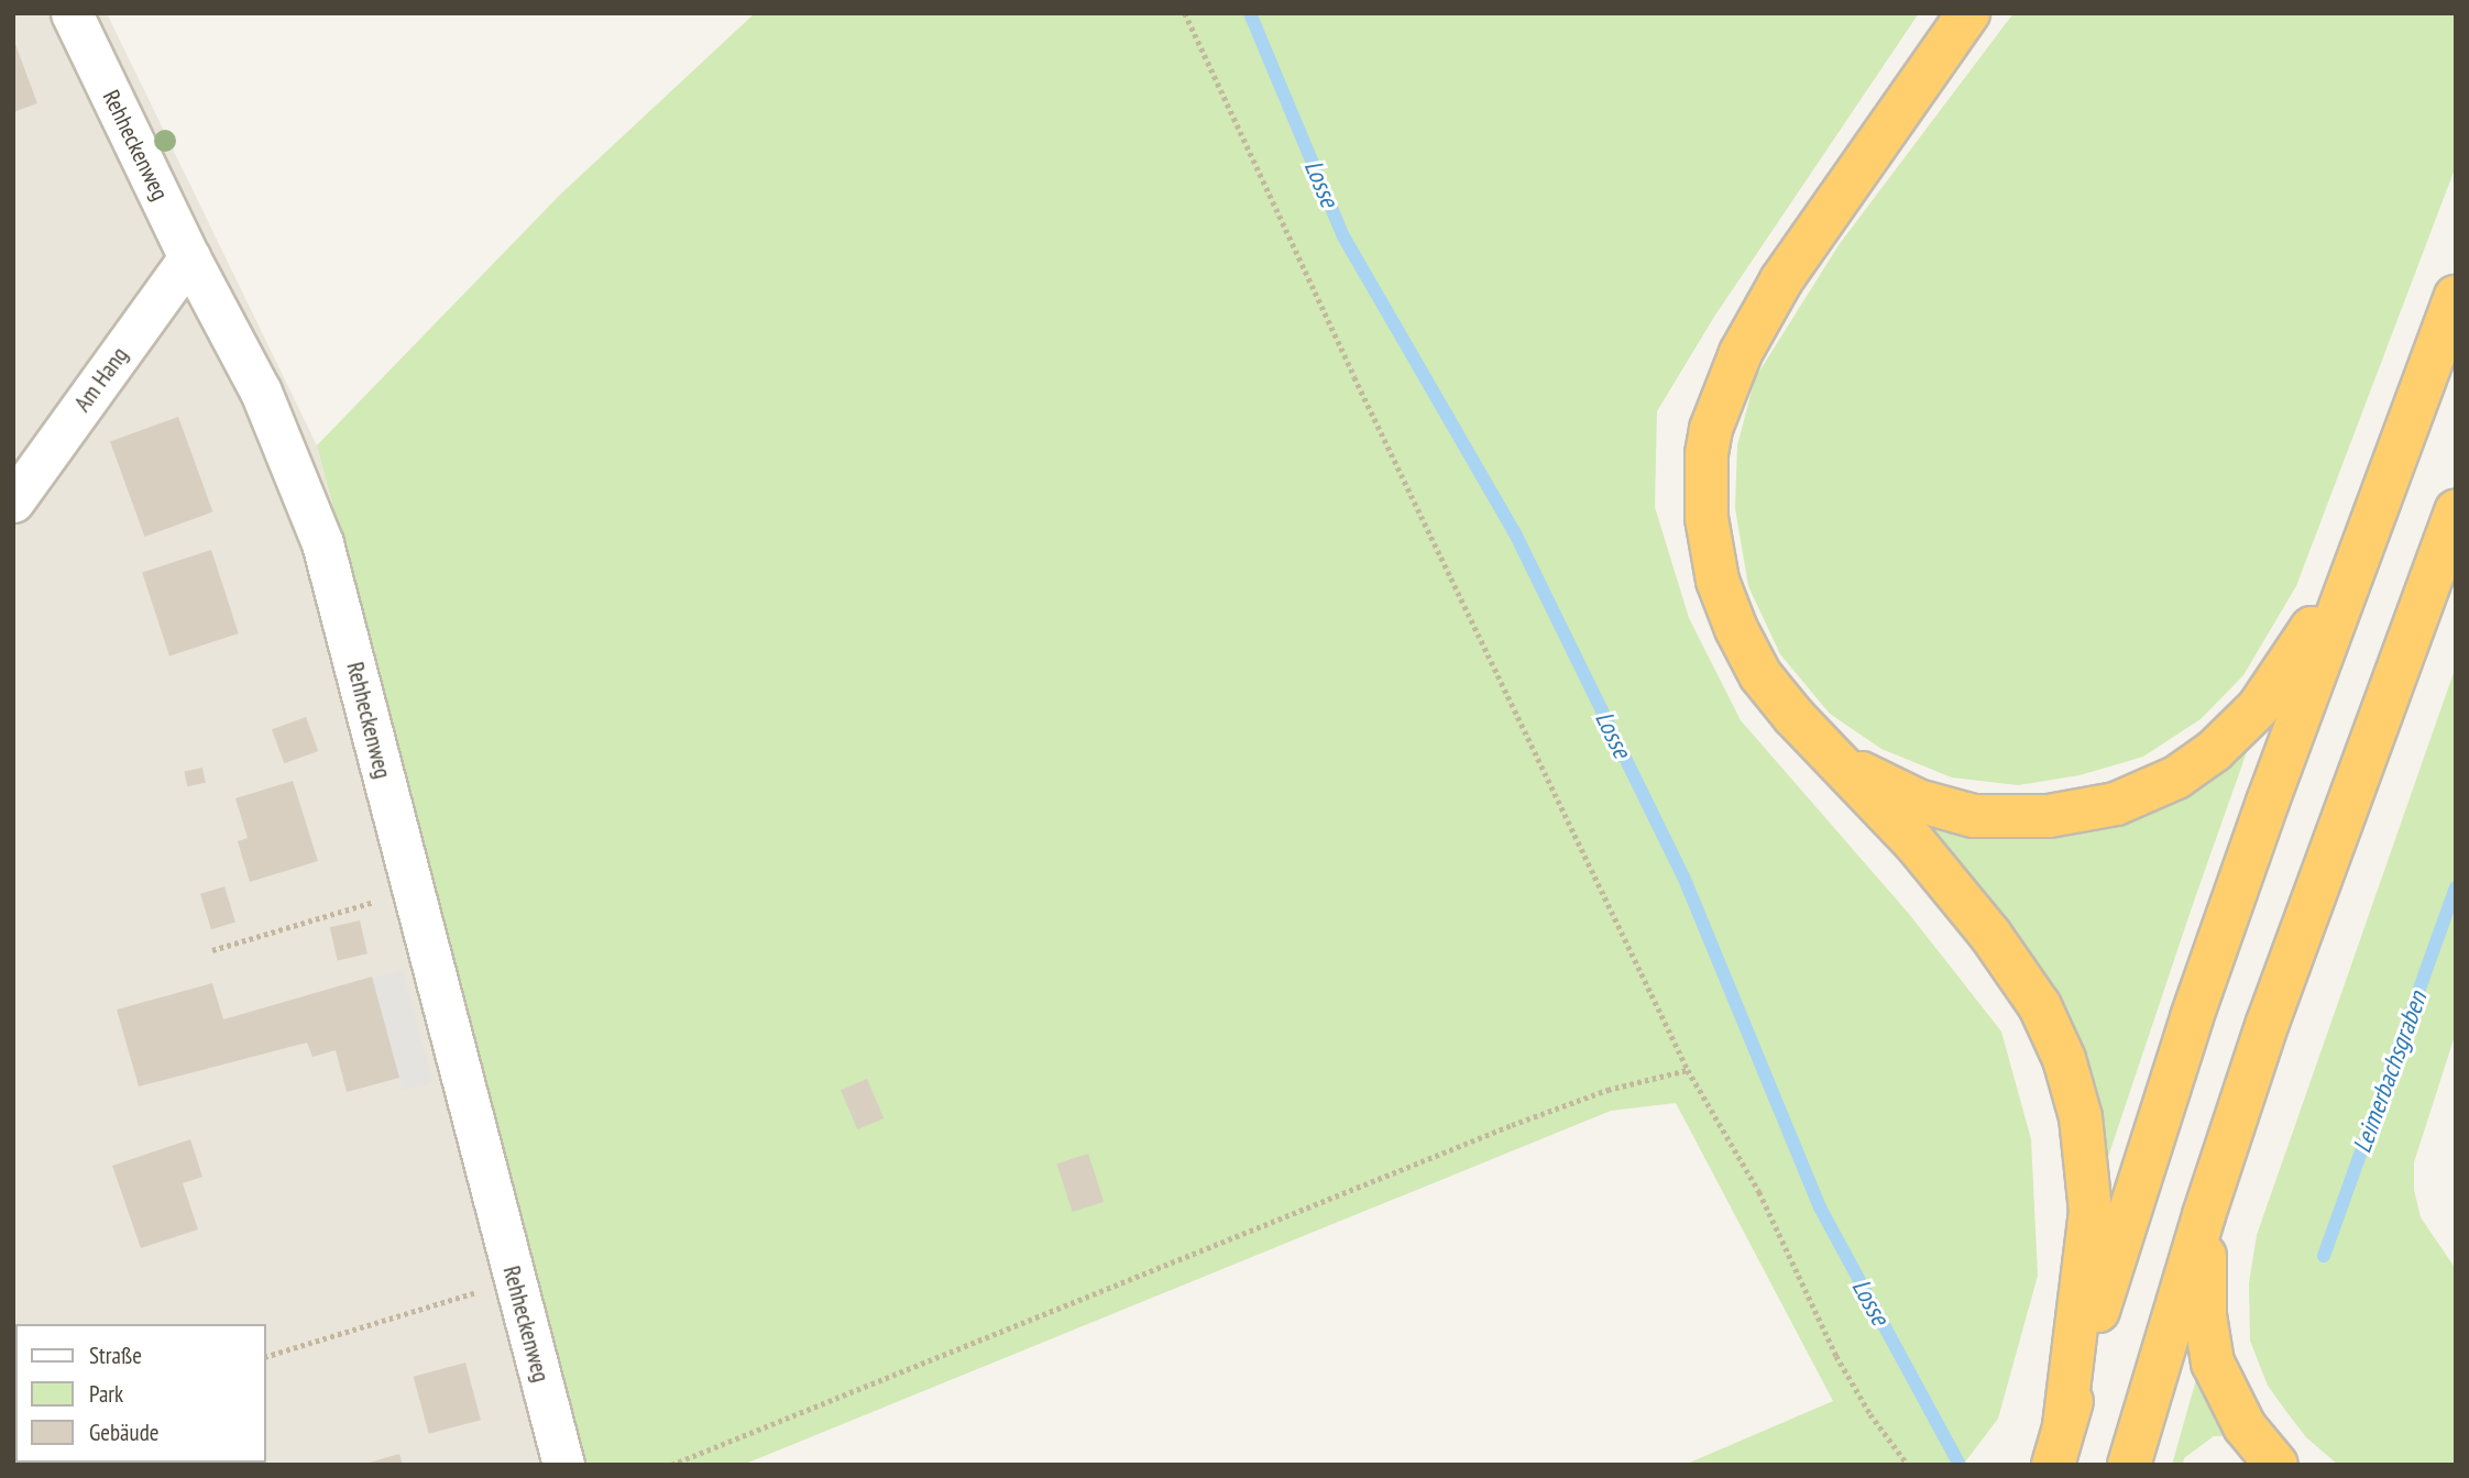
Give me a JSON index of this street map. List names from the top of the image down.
{
  "streets": {
    "street": ["Rehheckenweg", "Am Hang"]
  },
  "crossings": [
    ["Rehheckenweg", "Am Hang"]
  ],
  "water": ["Losse", "Leimerbachsgraben"],
  "legend": ["Straße", "Park", "Gebäude"]
}
